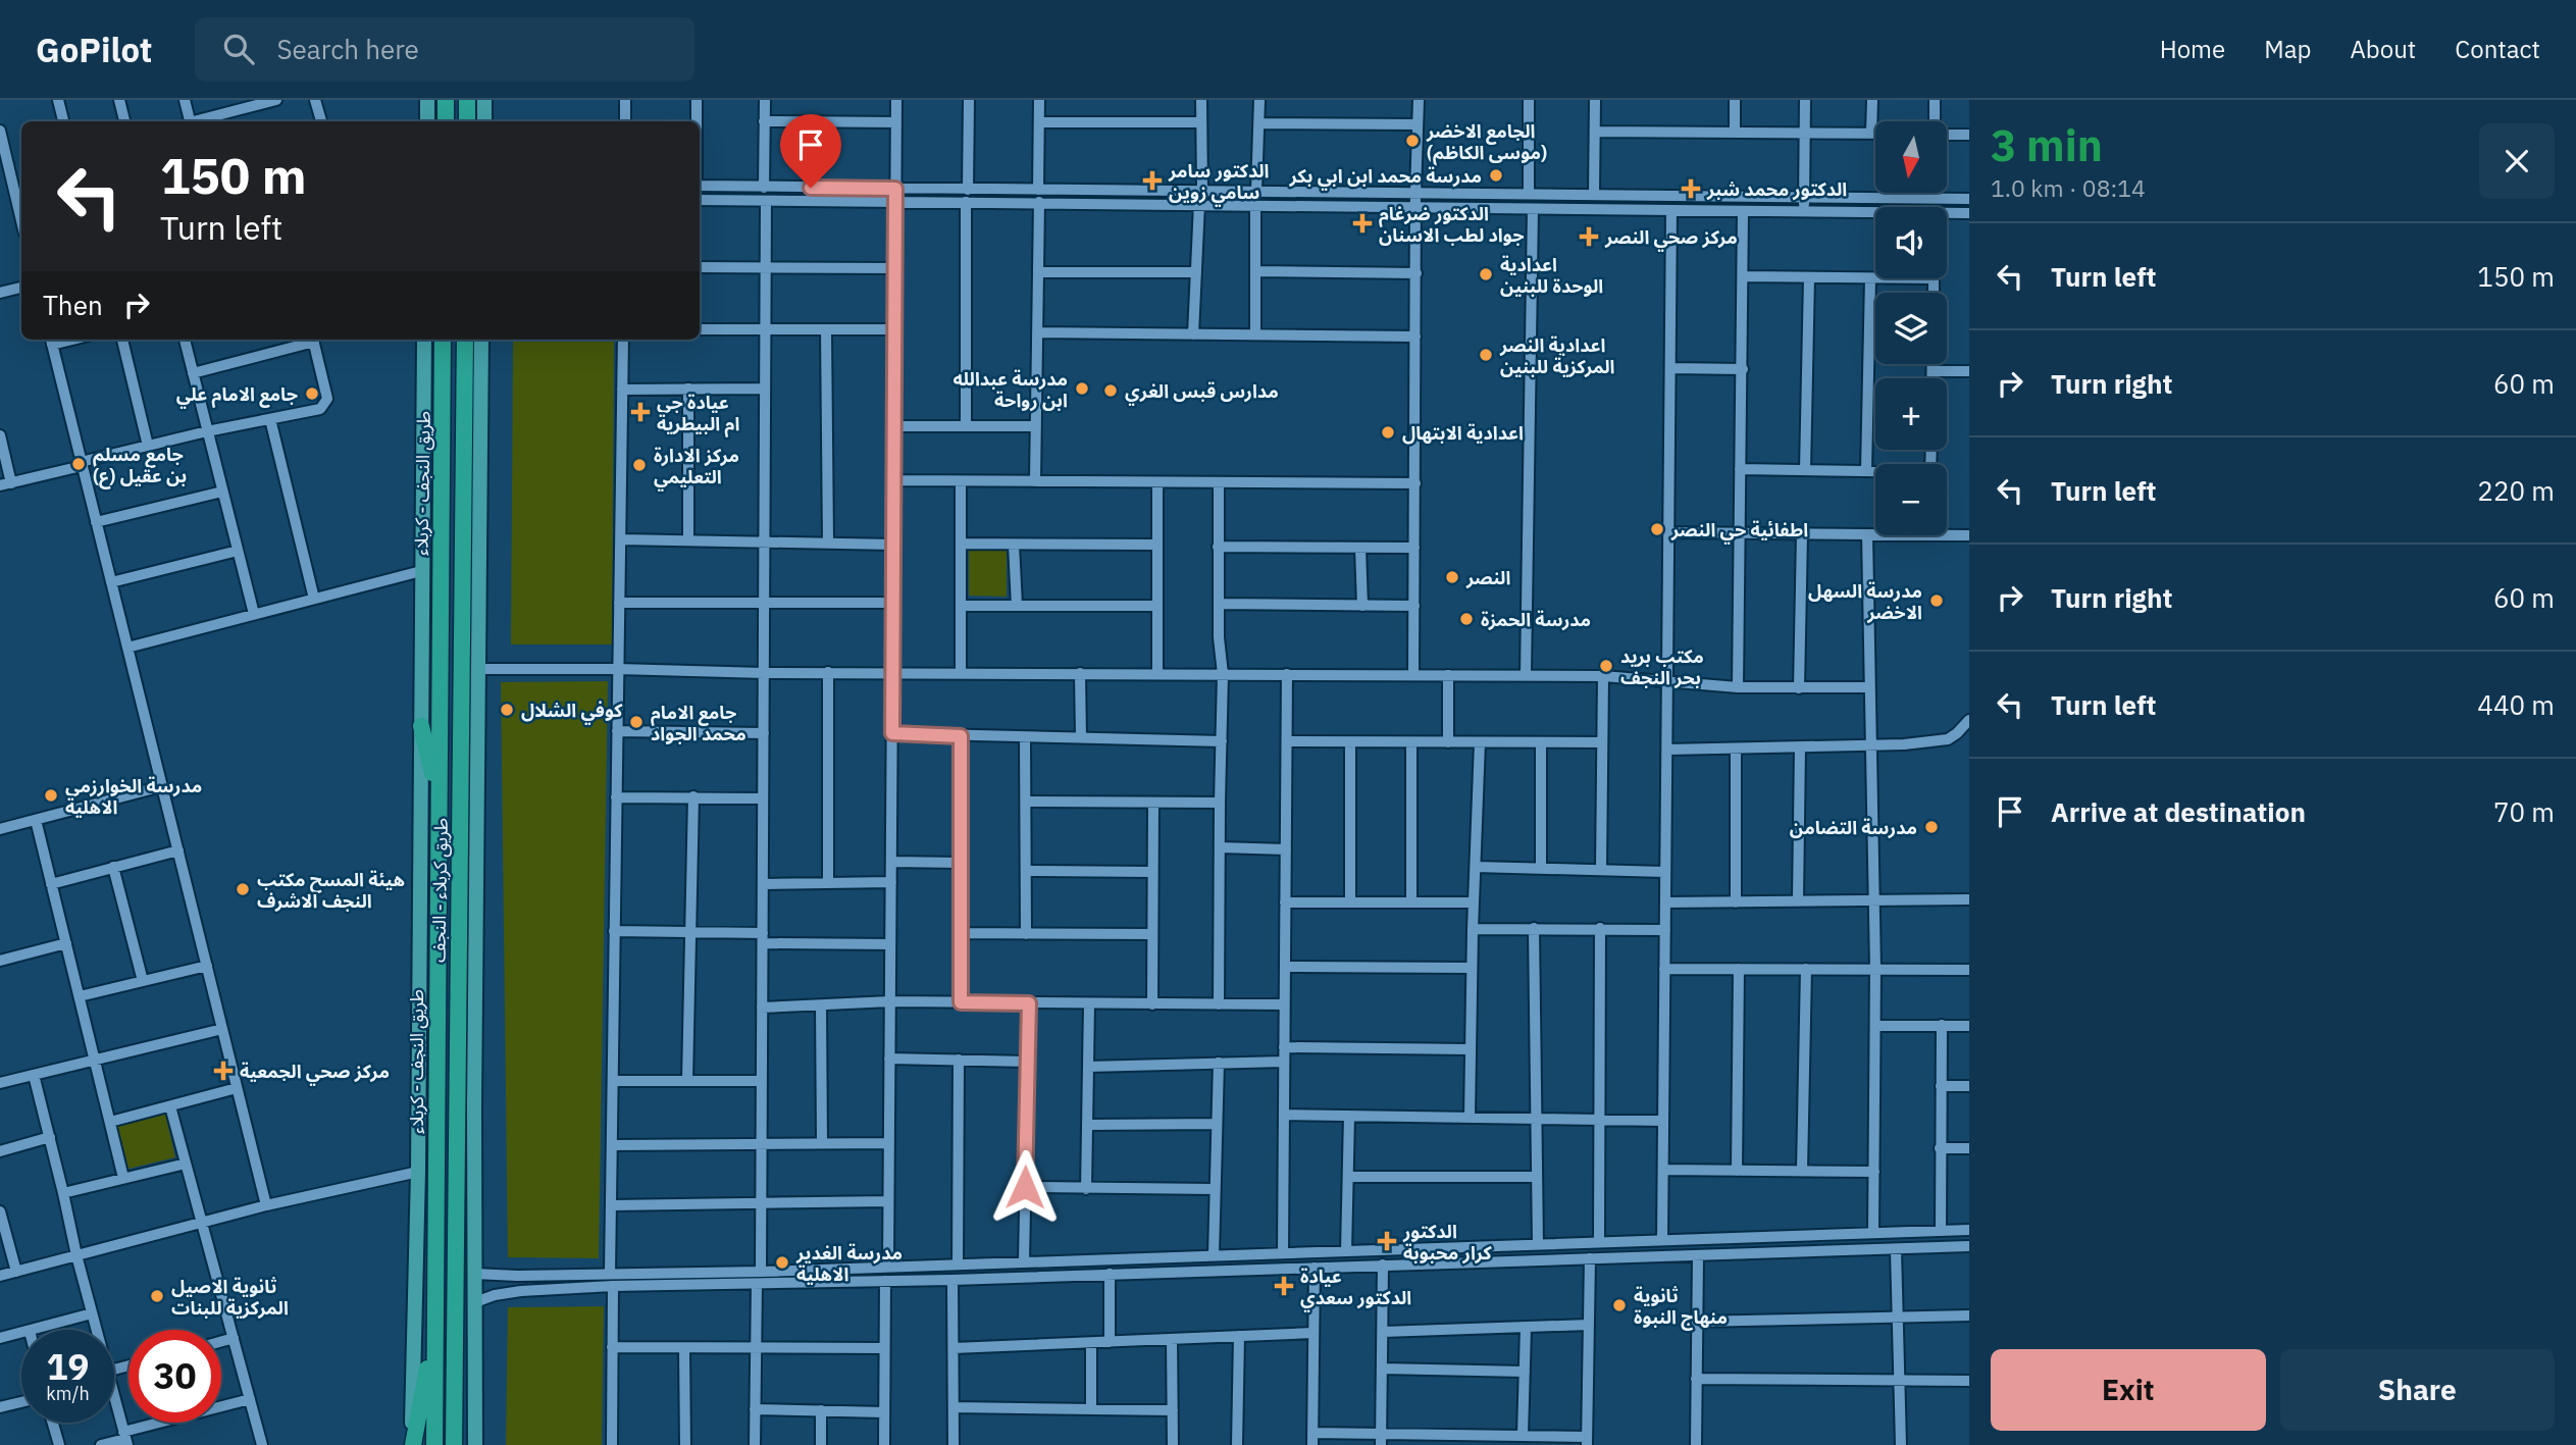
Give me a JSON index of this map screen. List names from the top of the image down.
{
  "streets": {
    "highway": ["طريق النجف - کربلاء", "طريق کربلاء - النجف"]
  },
  "places": {
    "other": [
      "الجامع الاخضر (موسى الكاظم)",
      "مدرسة محمد ابن ابي بكر",
      "اعدادية الوحدة للبنين",
      "اعدادية النصر المركزية للبنين",
      "مدرسة عبدالله ابن رواحة",
      "مدارس قبس الغري",
      "جامع الامام علي",
      "اعدادية الابتهال",
      "جامع مسلم بن عقيل (ع)",
      "مركز الادارة التعليمي",
      "اطفائية حي النصر",
      "النصر",
      "مدرسة السهل الاخضر",
      "مدرسة الحمزة",
      "مكتب بريد بحر النجف",
      "كوفي الشلال",
      "جامع الامام محمد الجواد",
      "مدرسة الخوارزمي الاهلية",
      "مدرسة التضامن",
      "هيئة المسح مكتب النجف الاشرف",
      "مدرسة الغدير الاهلية",
      "ثانوية الاصيل المركزية للبنات",
      "ثانوية منهاج النبوة"
    ],
    "health": [
      "الدكتور سامر سامي زوين",
      "الدكتور محمد شبر",
      "الدكتور ضرغام جواد لطب الاسنان",
      "مركز صحي النصر",
      "عيادة جي ام البيطرية",
      "مركز صحي الجمعية",
      "الدكتور كرار محبوبة",
      "عيادة الدكتور سعدي"
    ]
  },
  "north": "bottom",
  "page": {
    "header": "GoPilot",
    "search": "Search here",
    "nav": [
      "Home",
      "Map",
      "About",
      "Contact"
    ],
    "heading": ["3 min", "1.0 km · 08:14"],
    "map_buttons": ["+", "−"],
    "turn": ["150 m", "Turn left"],
    "list": [
      {
        "name": "Turn left",
        "value": "150 m"
      },
      {
        "name": "Turn right",
        "value": "60 m"
      },
      {
        "name": "Turn left",
        "value": "220 m"
      },
      {
        "name": "Turn right",
        "value": "60 m"
      },
      {
        "name": "Turn left",
        "value": "440 m"
      },
      {
        "name": "Arrive at destination",
        "value": "70 m"
      }
    ],
    "then": "Then",
    "speed": "19 km/h",
    "limit": "30",
    "buttons": ["Exit", "Share"]
  }
}
